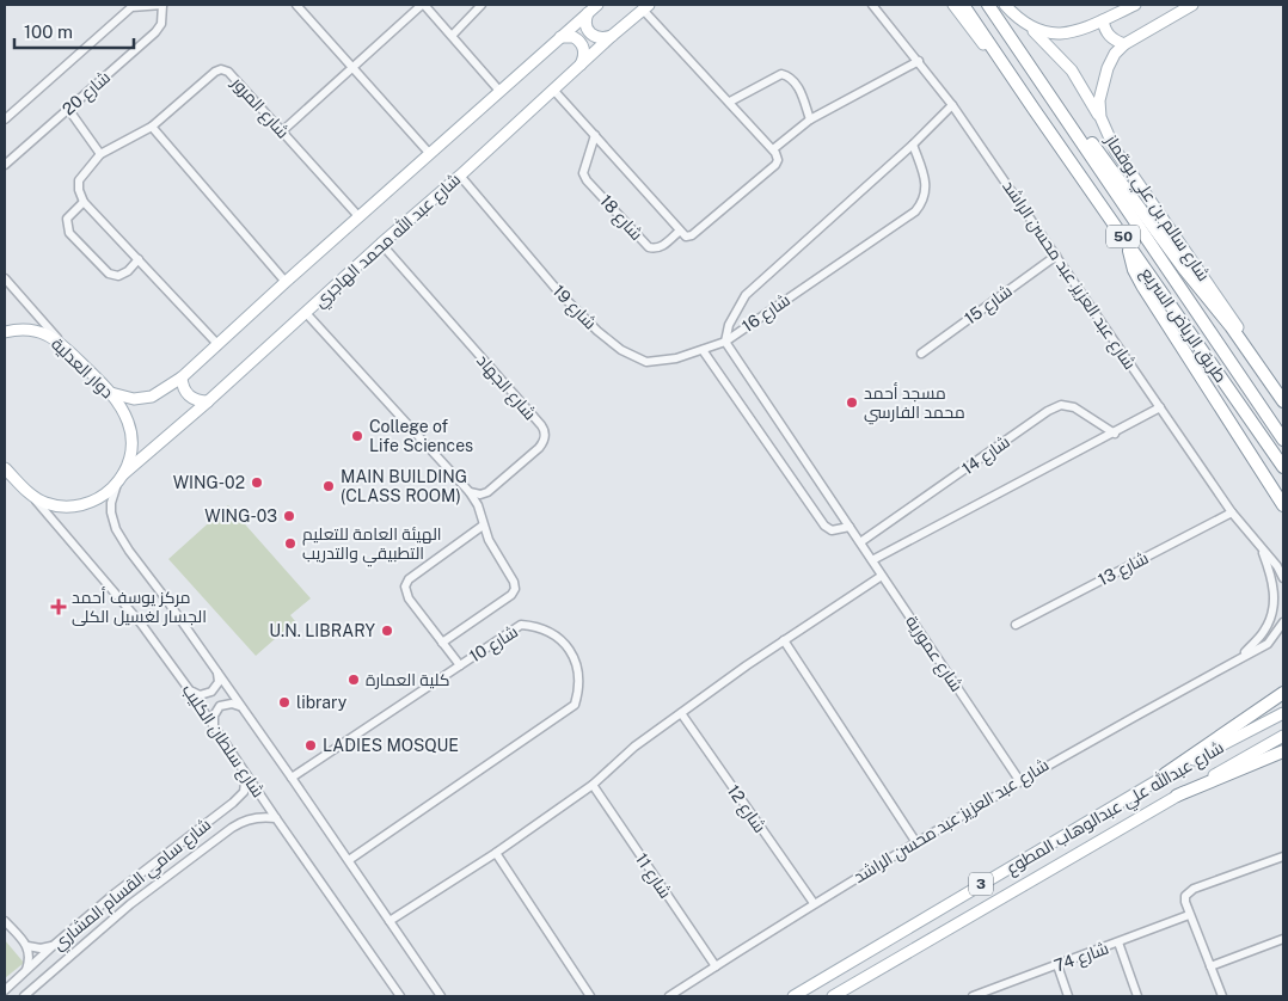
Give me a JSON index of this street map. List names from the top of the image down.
{
  "streets": {
    "highway": ["50", "طريق الرياض السريع"],
    "main road": [
      "شارع سالم بن علي بوقماز",
      "شارع عبد الله محمد الهاجري",
      "دوار العدلية",
      "شارع عبدالله علي عبدالوهاب المطوع",
      "3"
    ],
    "street": [
      "شارع 20",
      "شارع المرور",
      "شارع 18",
      "شارع عبد العزيز عبد محسن الراشد",
      "شارع 15",
      "شارع 19",
      "شارع 16",
      "شارع الجهاد",
      "شارع 14",
      "شارع 13",
      "شارع 10",
      "شارع عمورية",
      "شارع سلطان الكليب",
      "شارع 12",
      "شارع 11",
      "شارع سامي القسام المشاري",
      "شارع 74"
    ]
  },
  "crossings": [
    ["شارع 18", "شارع عبد الله محمد الهاجري"],
    ["شارع عبد الله محمد الهاجري", "شارع 19"],
    ["شارع عبد الله محمد الهاجري", "دوار العدلية"],
    ["شارع عبد الله محمد الهاجري", "شارع الجهاد"],
    ["شارع عبد العزيز عبد محسن الراشد", "شارع 15"],
    ["شارع عبد العزيز عبد محسن الراشد", "شارع 16"],
    ["شارع عبد العزيز عبد محسن الراشد", "شارع 13"],
    ["شارع عبد العزيز عبد محسن الراشد", "شارع عمورية"],
    ["شارع عبد العزيز عبد محسن الراشد", "شارع 12"],
    ["شارع عبد العزيز عبد محسن الراشد", "شارع 11"],
    ["شارع 19", "شارع 16"],
    ["شارع 19", "شارع عمورية"],
    ["شارع 16", "شارع عمورية"],
    ["دوار العدلية", "شارع سلطان الكليب"],
    ["شارع 14", "شارع عمورية"],
    ["شارع 10", "شارع سلطان الكليب"],
    ["شارع سلطان الكليب", "شارع سامي القسام المشاري"]
  ],
  "places": {
    "other": [
      "مسجد أحمد محمد الفارسي",
      "College of Life Sciences",
      "WING-02",
      "MAIN BUILDING (CLASS ROOM)",
      "WING-03",
      "الهيئة العامة للتعليم التطبيقي والتدريب",
      "U.N. LIBRARY",
      "كلية العمارة",
      "library",
      "LADIES MOSQUE"
    ],
    "health": ["مركز يوسف أحمد الجسار لغسيل الكلى"]
  },
  "scale_bar": "100 m"
}
